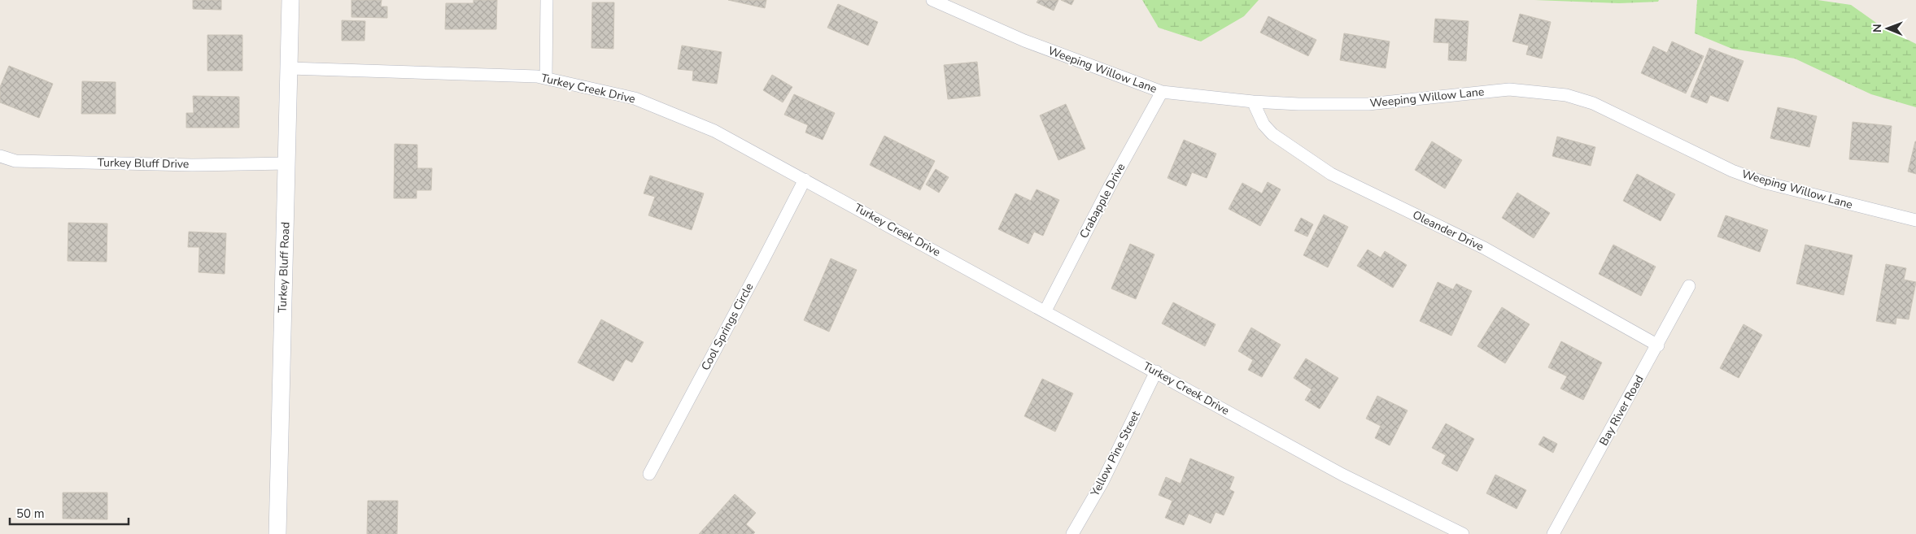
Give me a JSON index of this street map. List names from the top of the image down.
{
  "streets": {
    "street": [
      "Weeping Willow Lane",
      "Turkey Creek Drive",
      "Turkey Bluff Drive",
      "Crabapple Drive",
      "Oleander Drive",
      "Turkey Bluff Road",
      "Cool Springs Circle",
      "Bay River Road",
      "Yellow Pine Street"
    ]
  },
  "crossings": [
    ["Weeping Willow Lane", "Crabapple Drive"],
    ["Weeping Willow Lane", "Oleander Drive"],
    ["Turkey Creek Drive", "Crabapple Drive"],
    ["Turkey Creek Drive", "Turkey Bluff Road"],
    ["Turkey Creek Drive", "Cool Springs Circle"],
    ["Turkey Creek Drive", "Yellow Pine Street"],
    ["Turkey Bluff Drive", "Turkey Bluff Road"],
    ["Oleander Drive", "Bay River Road"]
  ],
  "scale_bar": "50 m",
  "north": "left"
}
